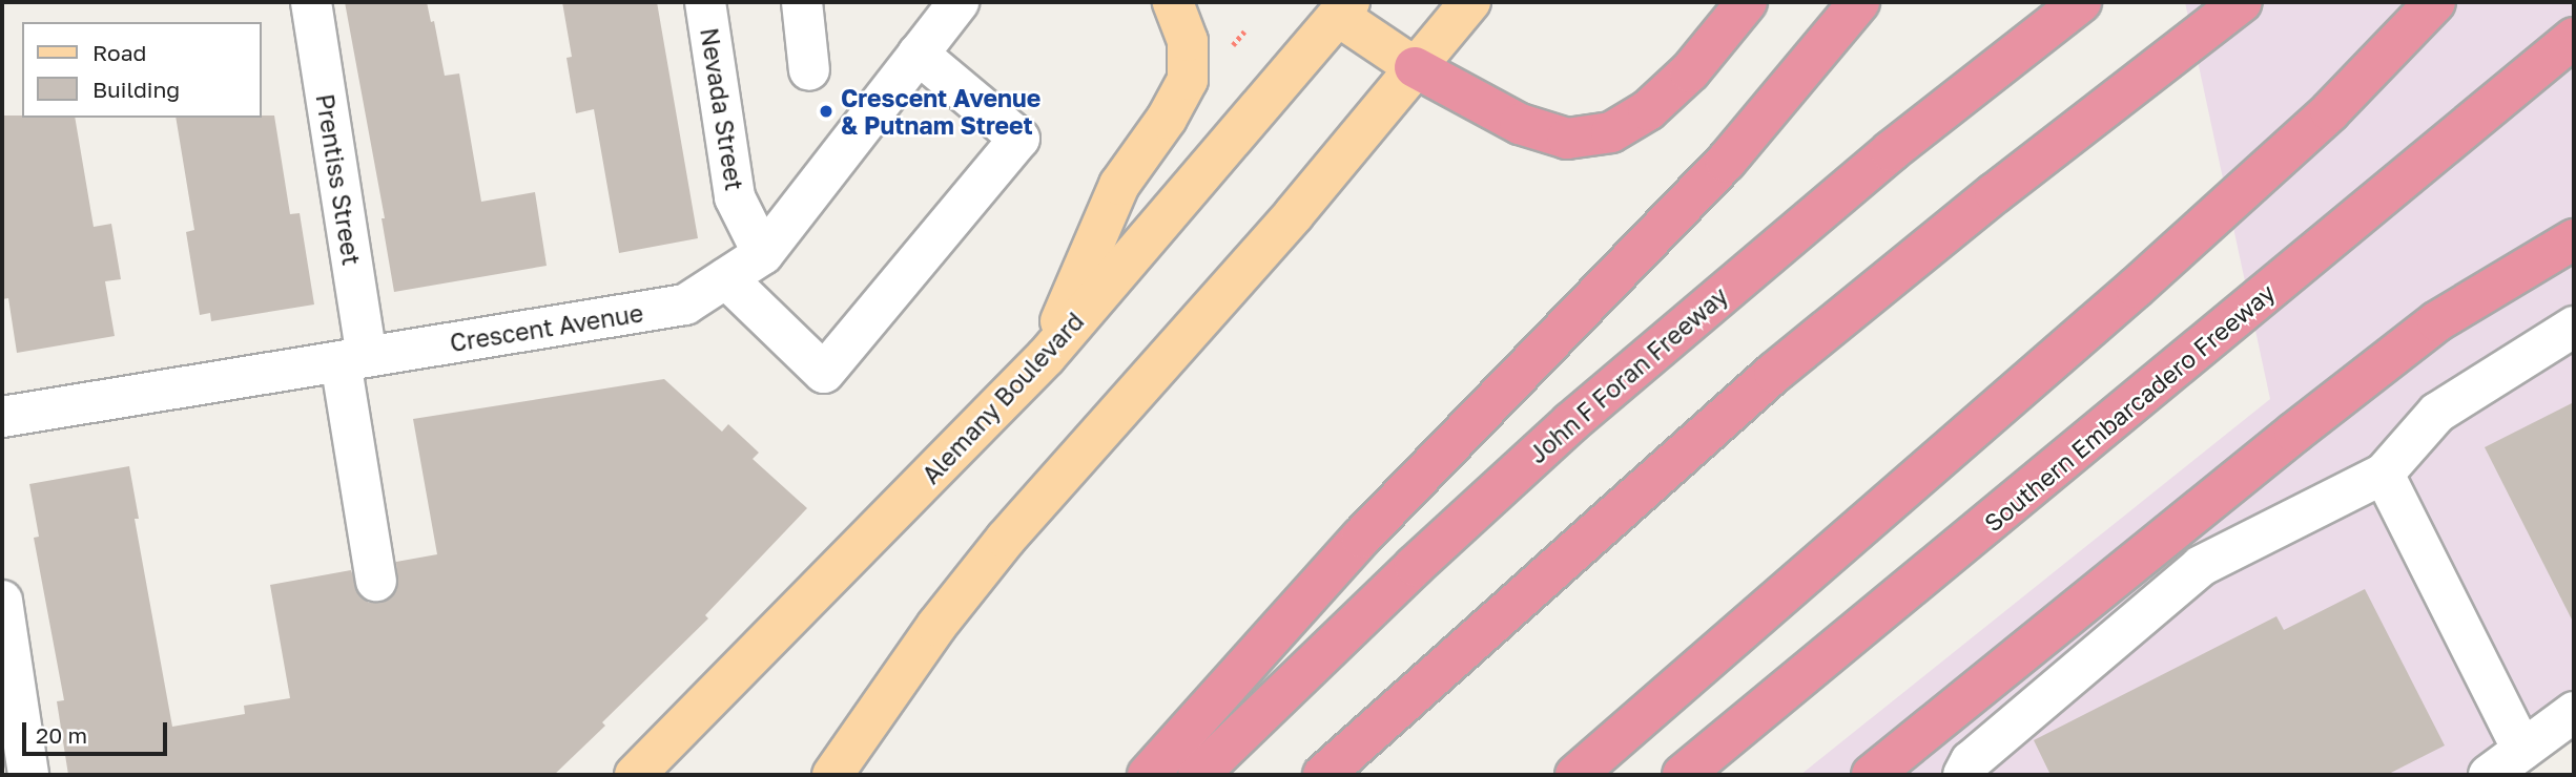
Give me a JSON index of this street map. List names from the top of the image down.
{
  "streets": {
    "highway": ["John F Foran Freeway", "Southern Embarcadero Freeway"],
    "main road": ["Alemany Boulevard"],
    "street": ["Nevada Street", "Prentiss Street", "Crescent Avenue"]
  },
  "crossings": [
    ["Nevada Street", "Crescent Avenue"],
    ["Prentiss Street", "Crescent Avenue"]
  ],
  "places": ["Crescent Avenue & Putnam Street"],
  "legend": ["Road", "Building"],
  "scale_bar": "20 m"
}
